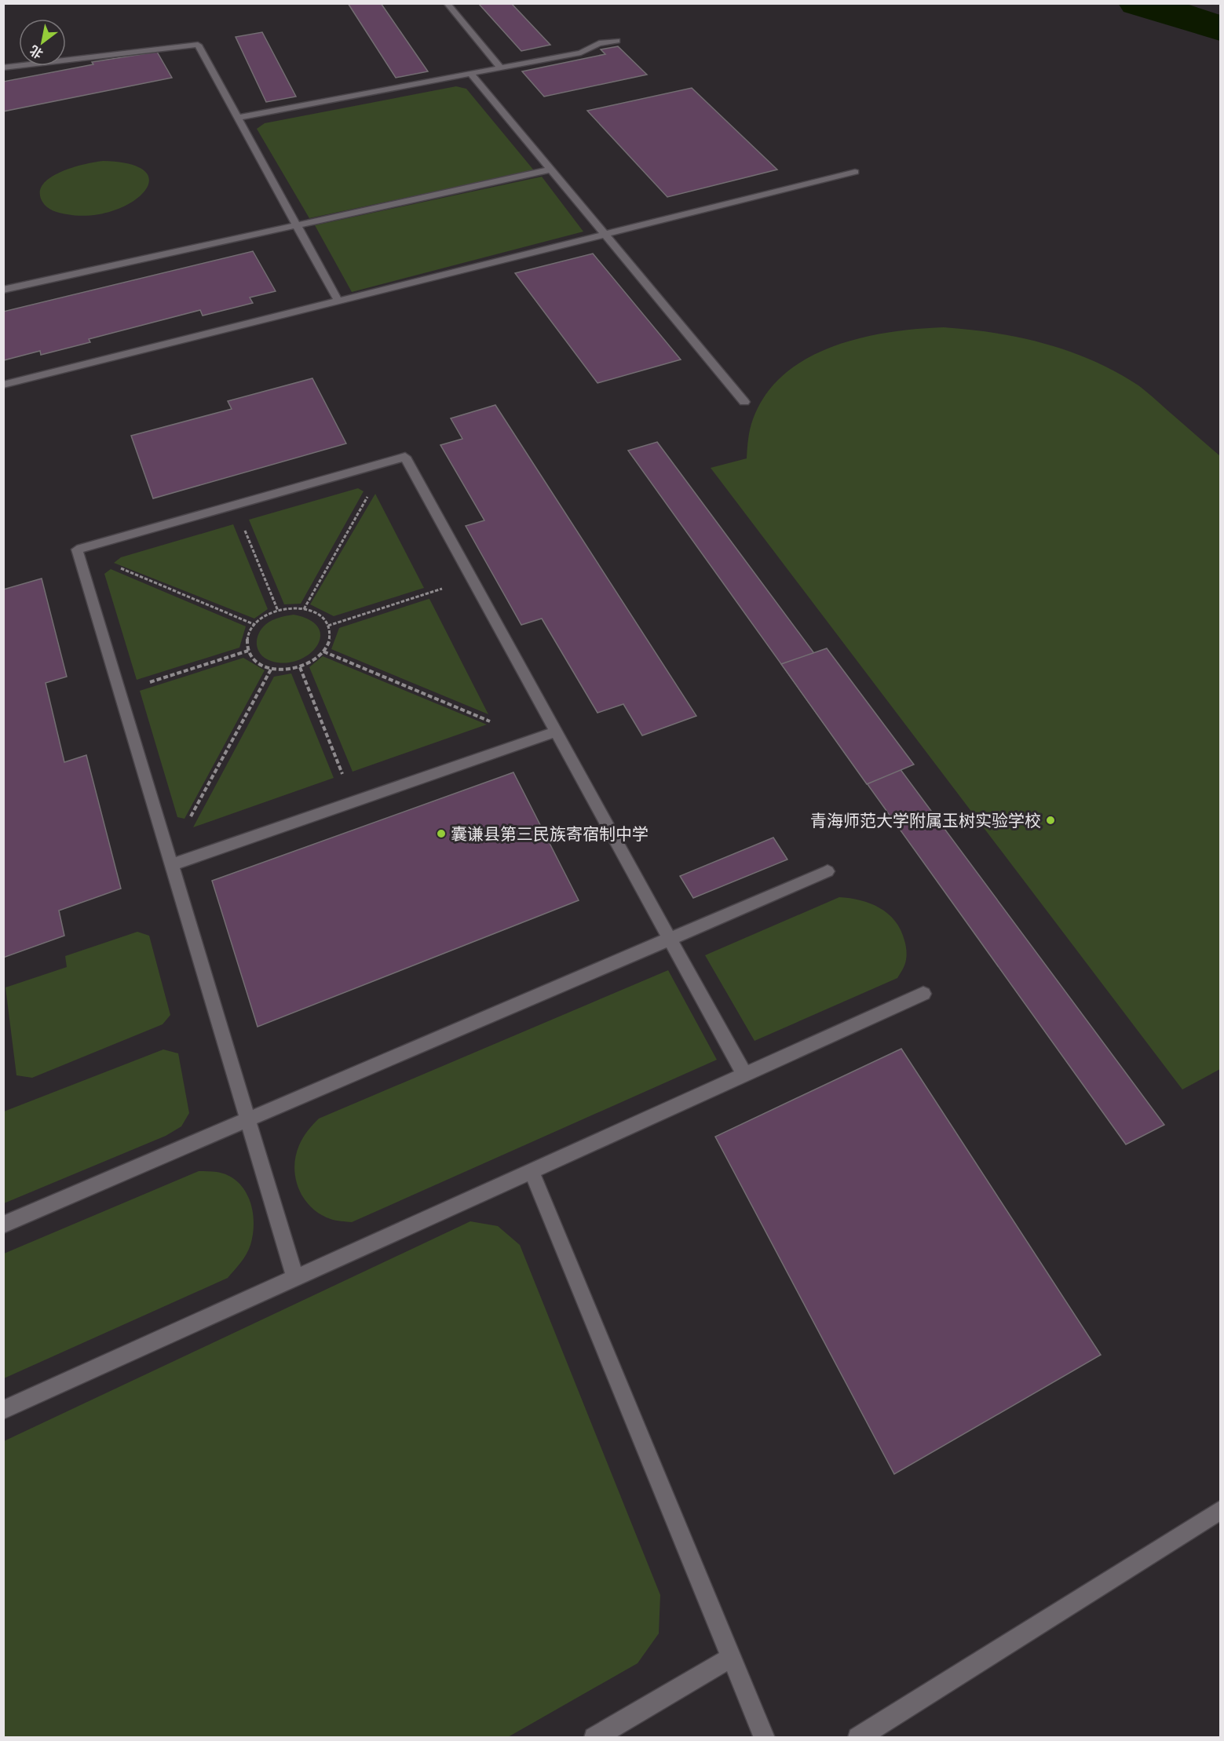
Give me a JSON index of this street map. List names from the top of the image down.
{
  "places": ["青海师范大学附属玉树实验学校", "囊谦县第三民族寄宿制中学"],
  "north": "bottom left"
}
